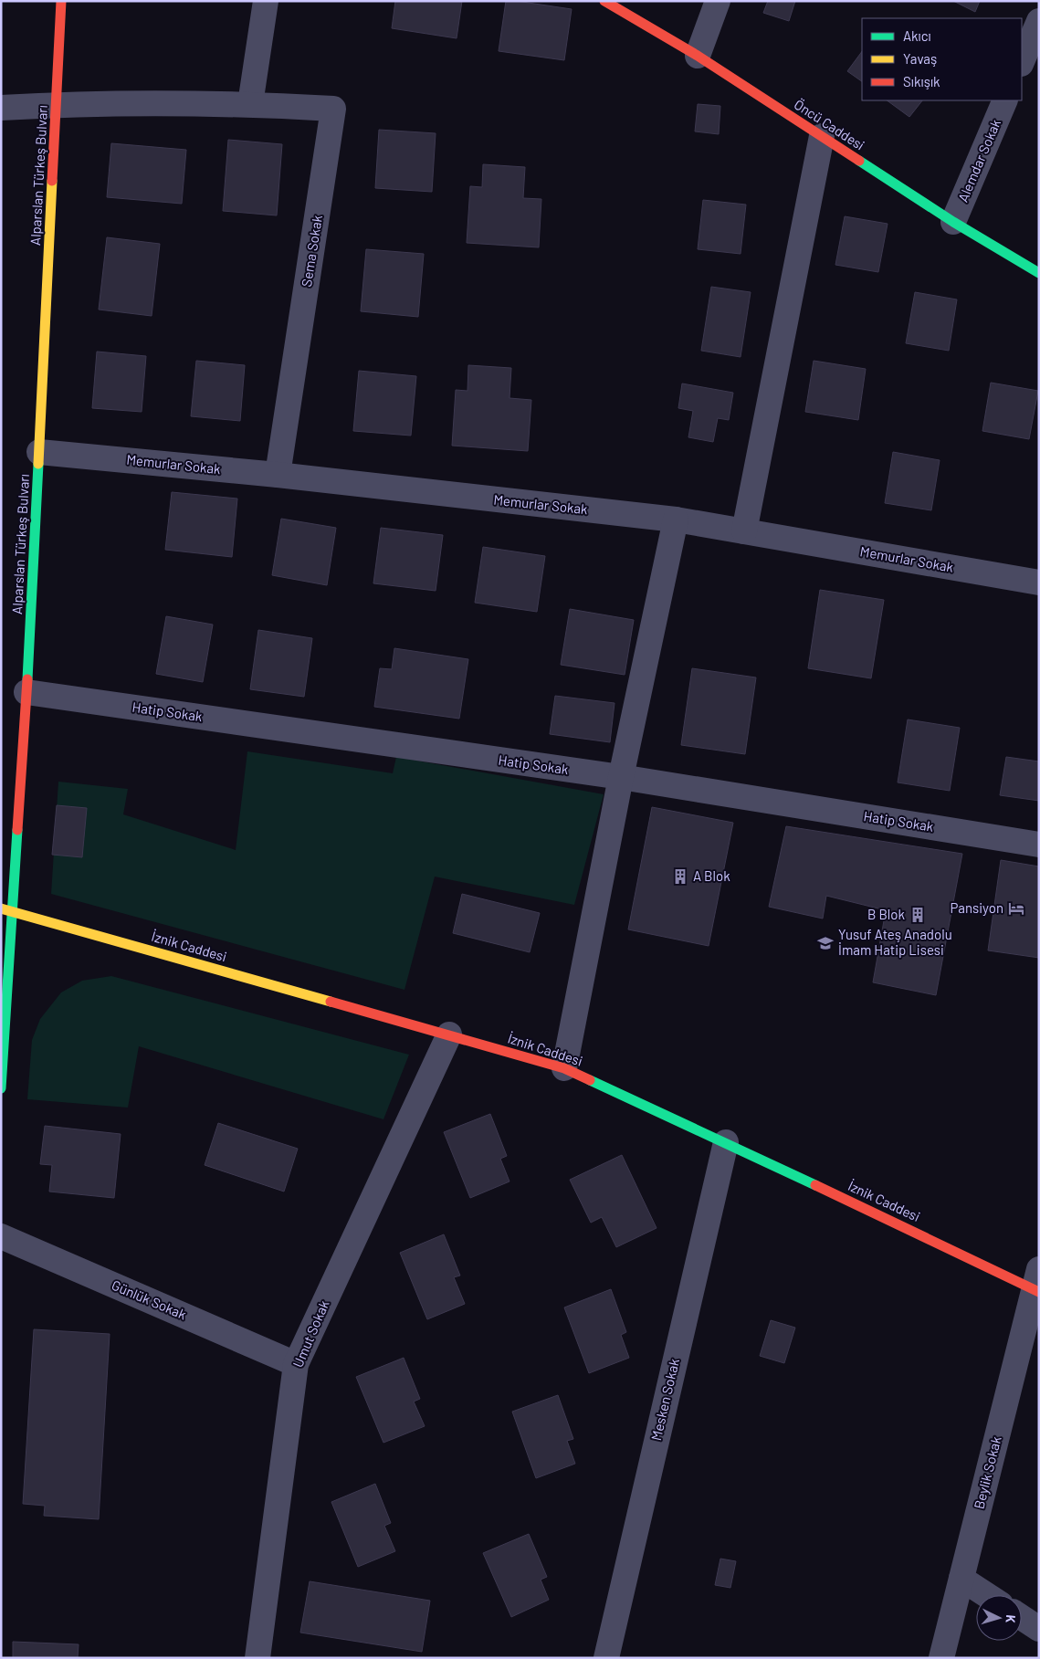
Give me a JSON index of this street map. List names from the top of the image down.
{
  "streets": {
    "main road": ["Öncü Caddesi", "Alparslan Türkeş Bulvarı", "İznik Caddesi"],
    "street": [
      "Alemdar Sokak",
      "Sema Sokak",
      "Memurlar Sokak",
      "Hatip Sokak",
      "Günlük Sokak",
      "Umut Sokak",
      "Mesken Sokak",
      "Beylik Sokak"
    ]
  },
  "crossings": [
    ["Öncü Caddesi", "Alemdar Sokak"],
    ["Alparslan Türkeş Bulvarı", "Sema Sokak"],
    ["Alparslan Türkeş Bulvarı", "Memurlar Sokak"],
    ["Alparslan Türkeş Bulvarı", "Hatip Sokak"],
    ["Alparslan Türkeş Bulvarı", "İznik Caddesi"],
    ["Sema Sokak", "Memurlar Sokak"],
    ["İznik Caddesi", "Umut Sokak"],
    ["İznik Caddesi", "Mesken Sokak"],
    ["İznik Caddesi", "Beylik Sokak"],
    ["Günlük Sokak", "Umut Sokak"]
  ],
  "places": {
    "building": ["A Blok", "B Blok"],
    "hotel": ["Pansiyon"],
    "school or university": ["Yusuf Ateş Anadolu İmam Hatip Lisesi"]
  },
  "legend": ["Akıcı", "Yavaş", "Sıkışık"],
  "north": "right"
}
